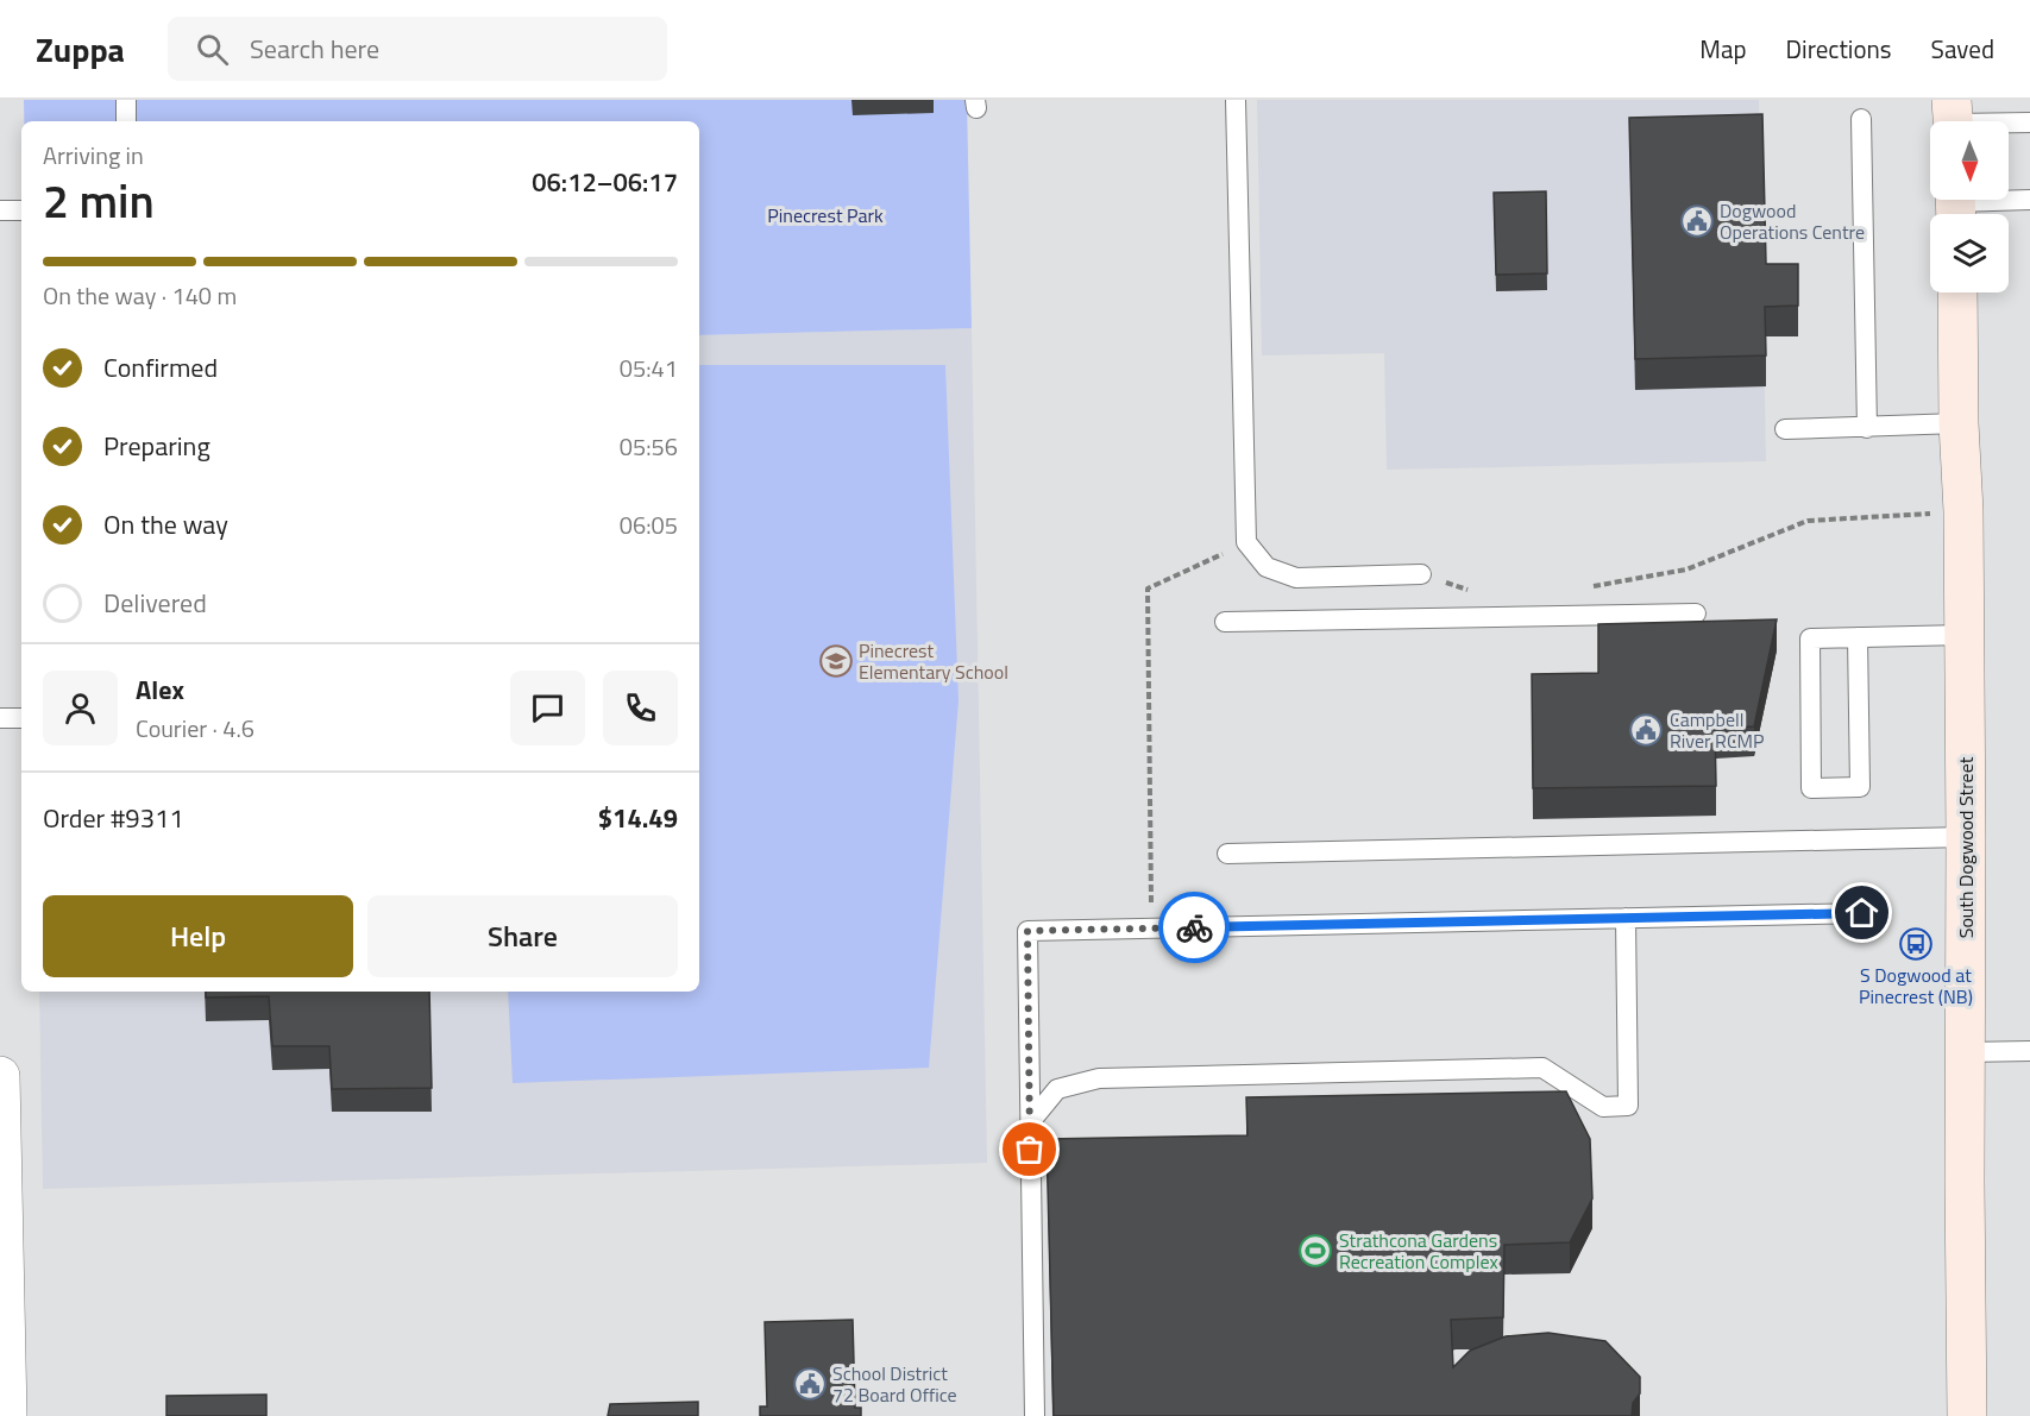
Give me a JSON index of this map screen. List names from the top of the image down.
{
  "streets": {
    "main road": ["South Dogwood Street"]
  },
  "parks": ["Pinecrest Park"],
  "places": {
    "public building": ["Dogwood Operations Centre", "Campbell River RCMP", "School District 72 Board Office"],
    "school or university": ["Pinecrest Elementary School"],
    "bus stop": ["S Dogwood at Pinecrest (NB)"],
    "sports": ["Strathcona Gardens Recreation Complex"]
  },
  "north": "bottom",
  "page": {
    "header": "Zuppa",
    "search": "Search here",
    "nav": ["Map", "Directions", "Saved"],
    "heading": ["2 min", "Arriving in", "06:12–06:17"],
    "panel": [
      "Alex",
      "Courier · 4.6",
      "Order #9311",
      "$14.49"
    ],
    "bar": "On the way · 140 m",
    "list": [
      ["Confirmed", "05:41"],
      ["Preparing", "05:56"],
      ["On the way", "06:05"],
      "Delivered"
    ],
    "buttons": ["Help", "Share"]
  }
}
